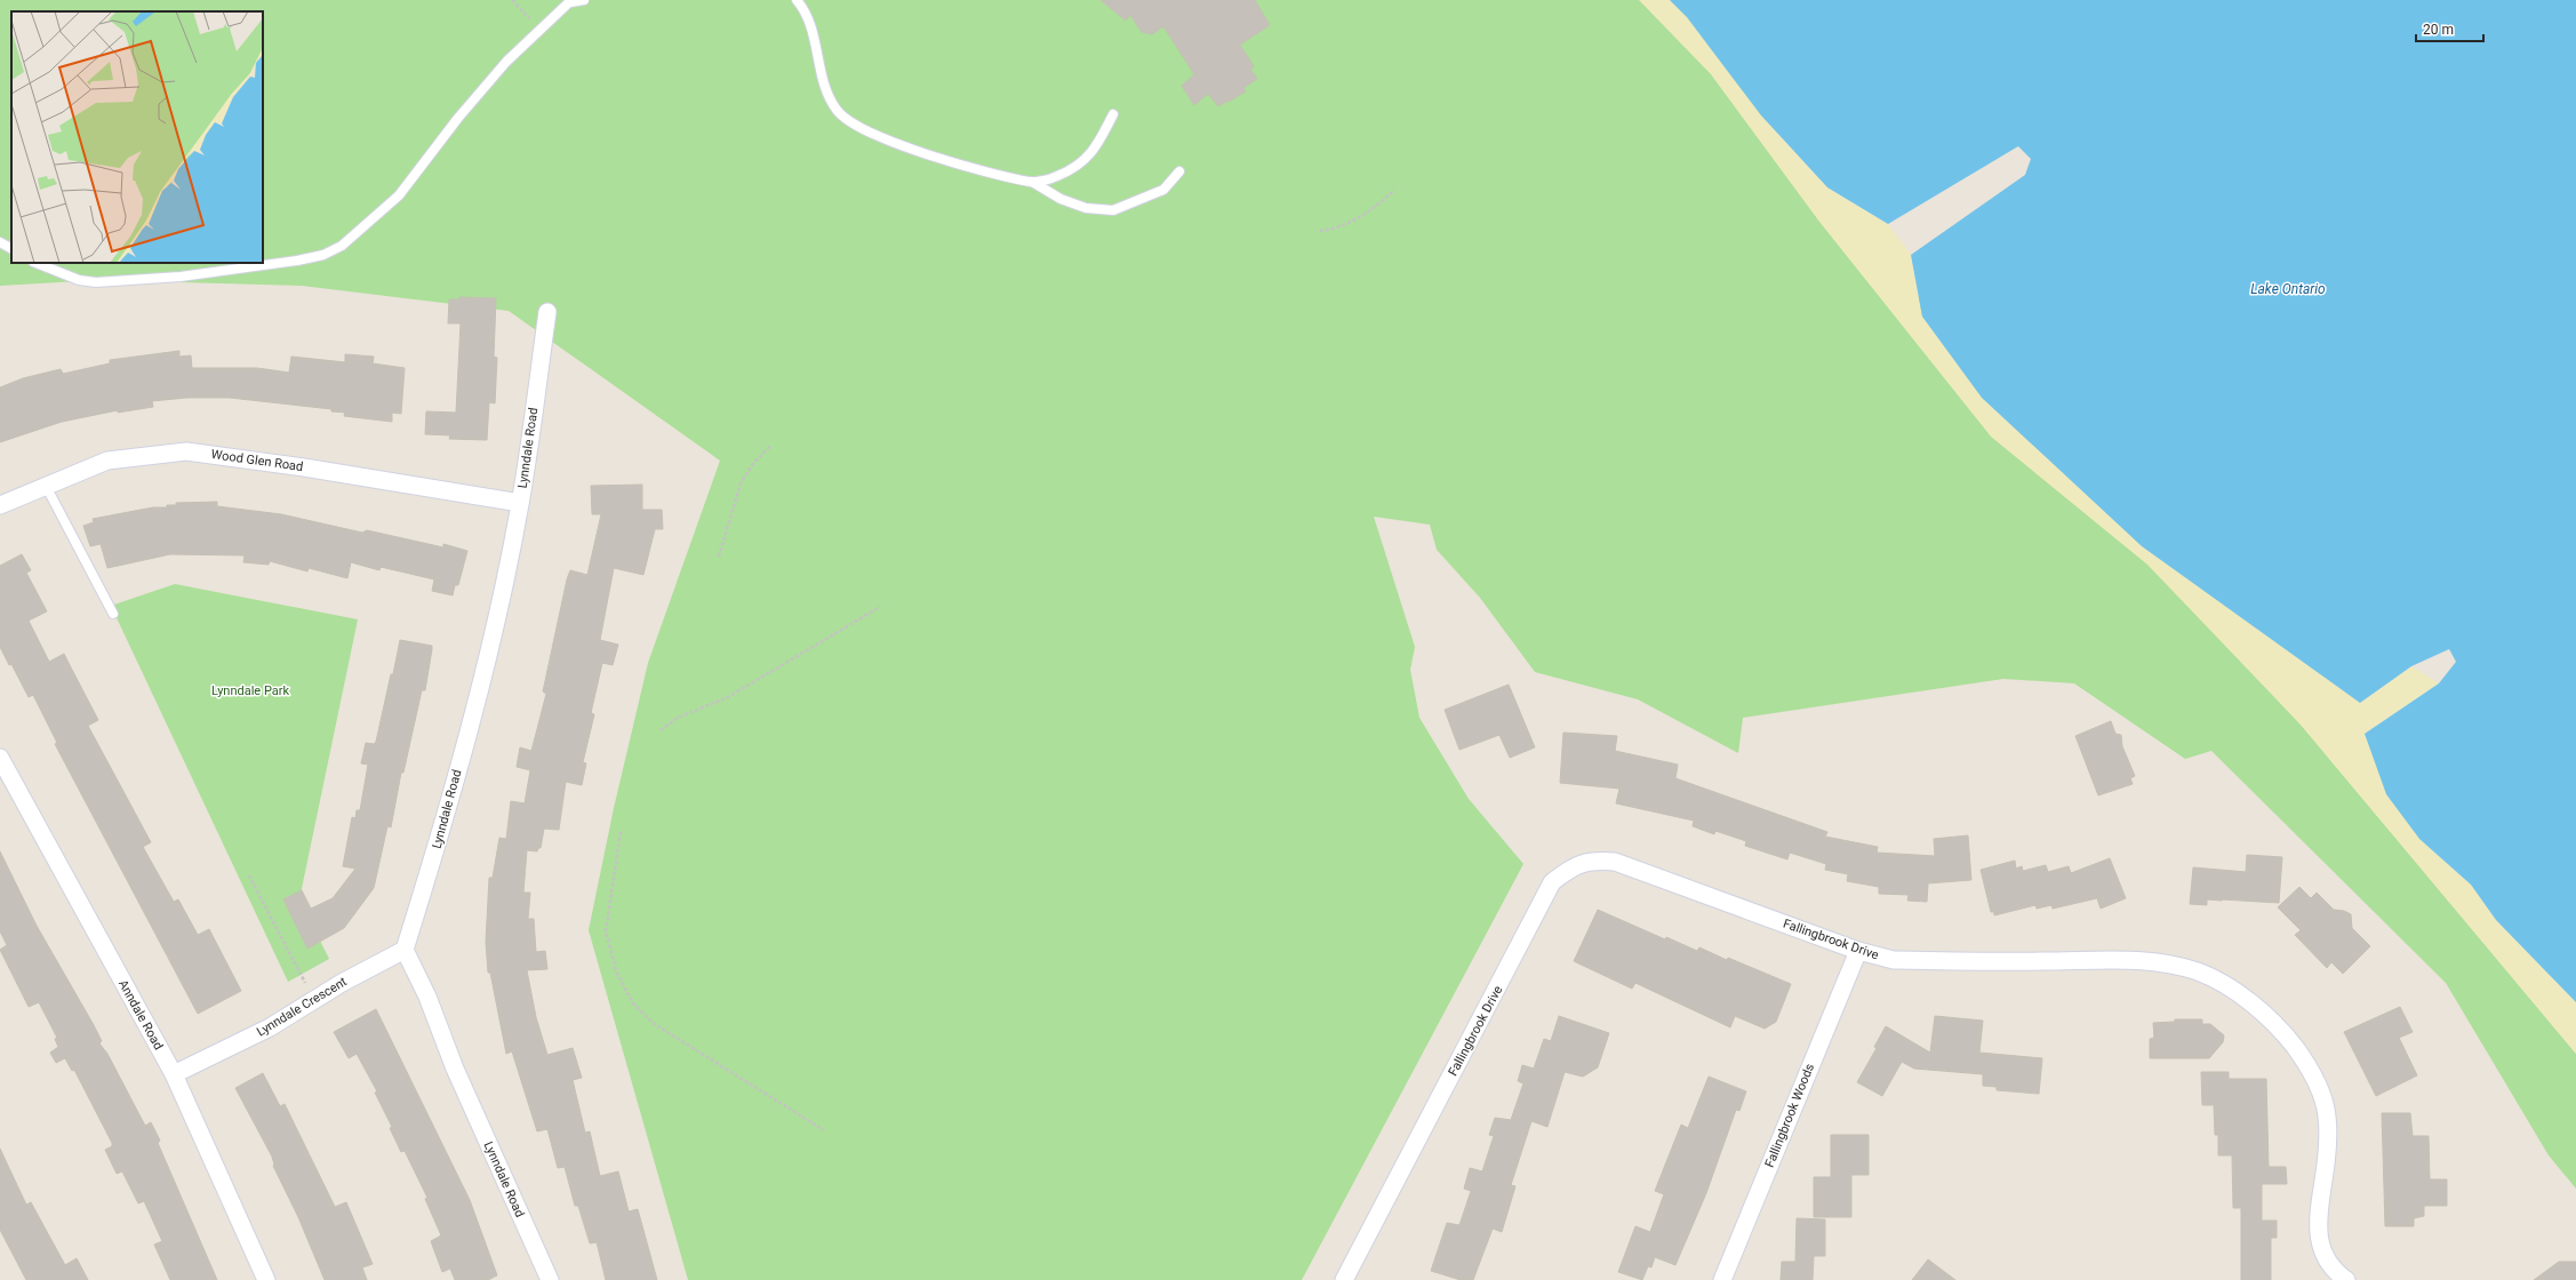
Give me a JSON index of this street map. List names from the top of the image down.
{
  "streets": {
    "street": [
      "Lynndale Road",
      "Wood Glen Road",
      "Fallingbrook Drive",
      "Lynndale Crescent",
      "Anndale Road",
      "Fallingbrook Woods"
    ]
  },
  "crossings": [
    ["Lynndale Road", "Wood Glen Road"],
    ["Lynndale Road", "Lynndale Crescent"],
    ["Fallingbrook Drive", "Fallingbrook Woods"],
    ["Lynndale Crescent", "Anndale Road"]
  ],
  "water": ["Lake Ontario"],
  "parks": ["Lynndale Park"],
  "scale_bar": "20 m"
}
